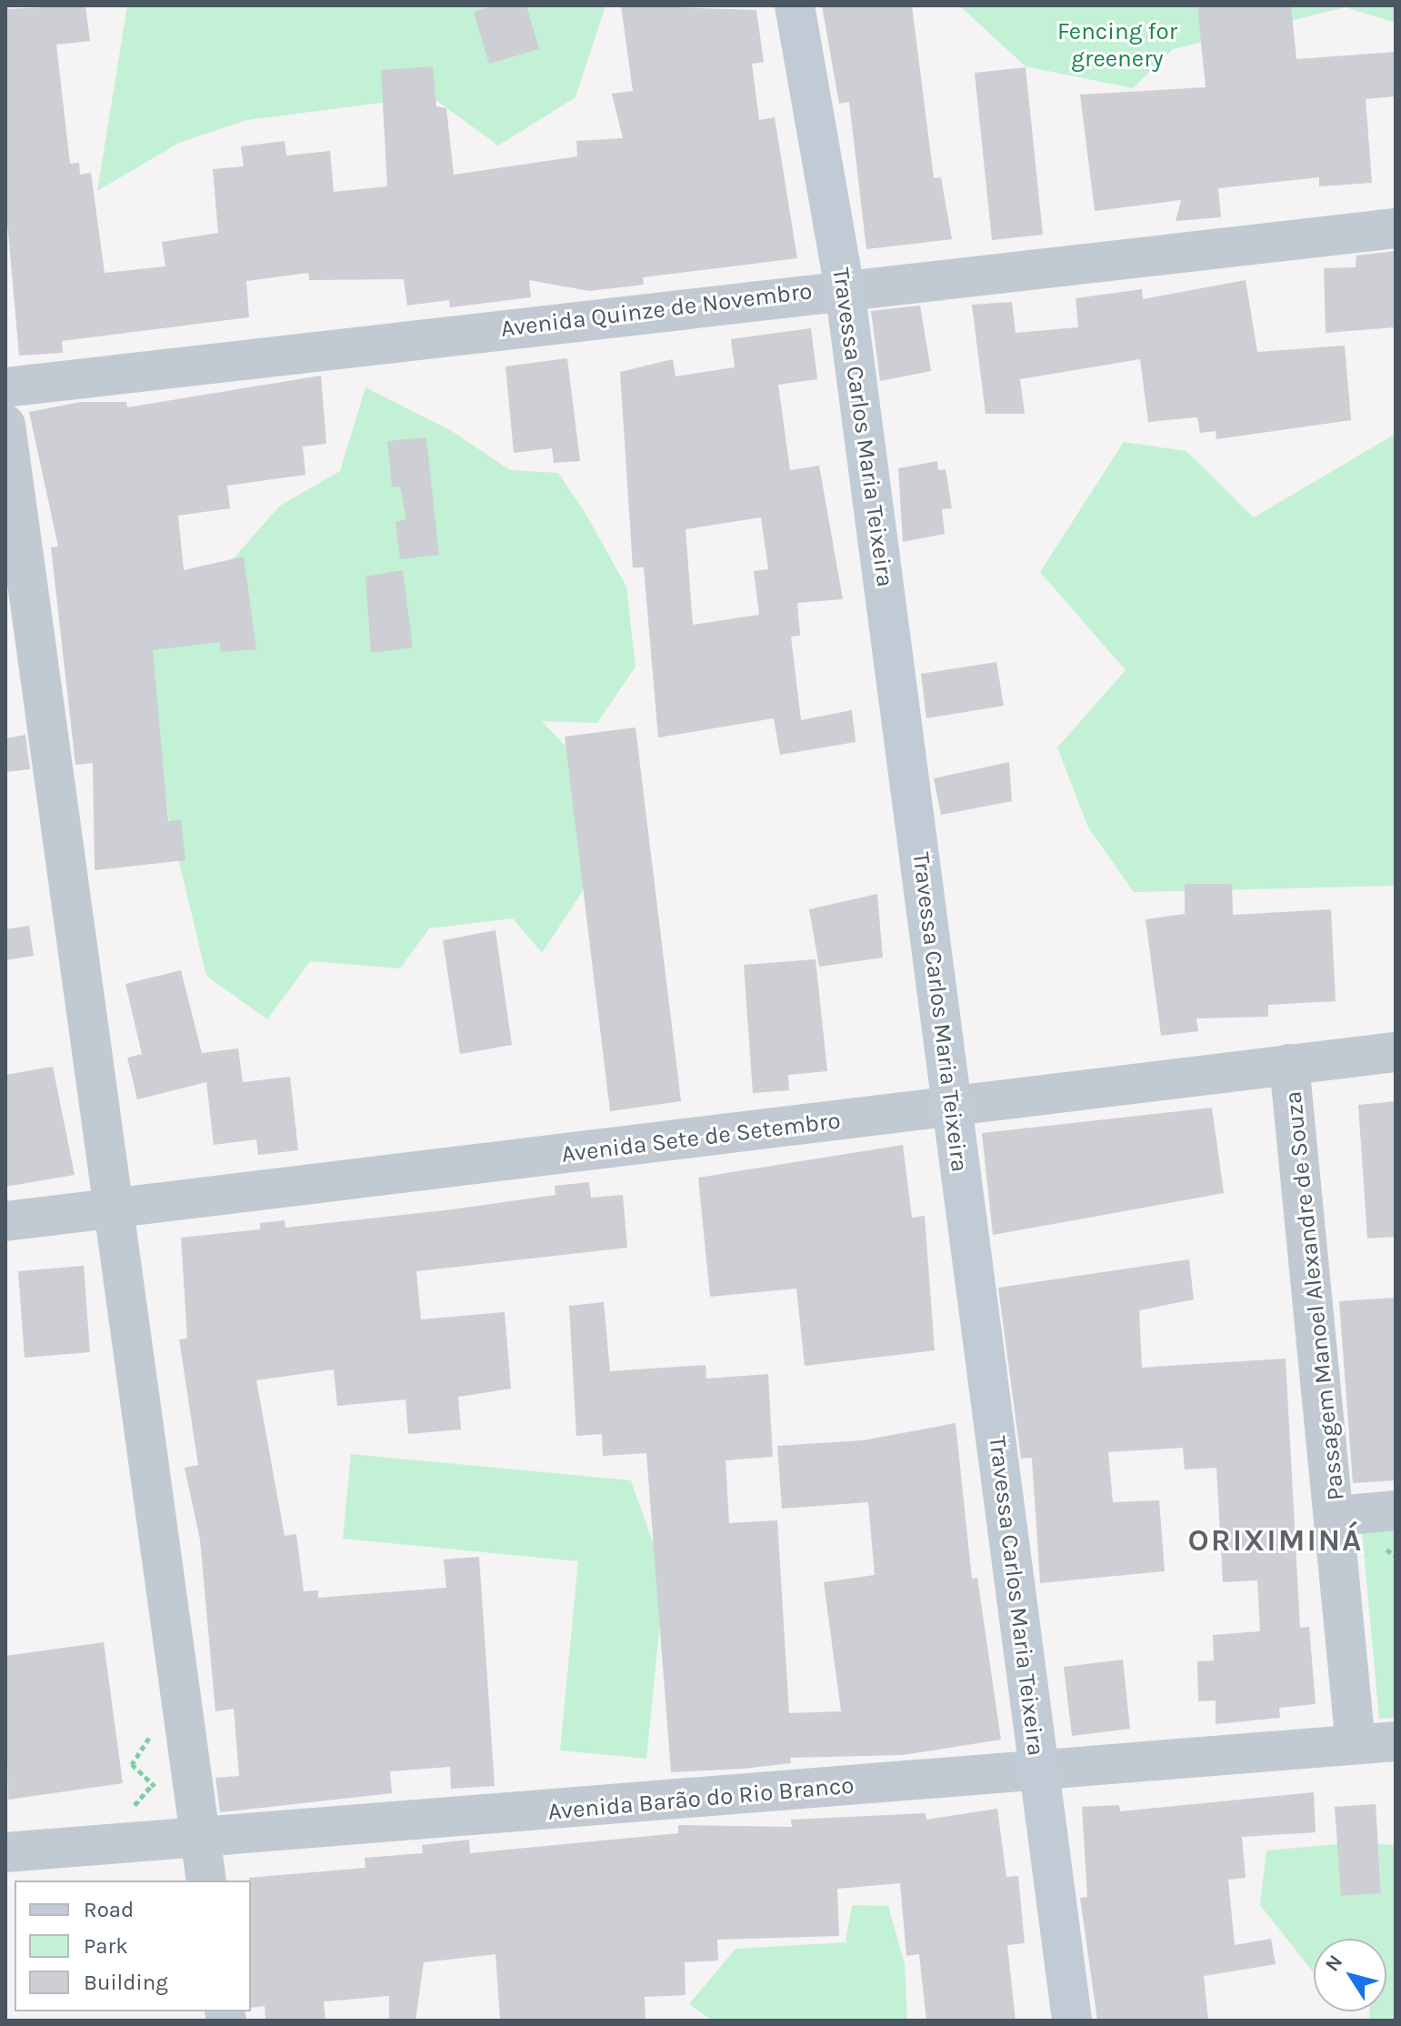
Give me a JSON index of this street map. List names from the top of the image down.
{
  "streets": {
    "street": [
      "Avenida Quinze de Novembro",
      "Travessa Carlos Maria Teixeira",
      "Avenida Sete de Setembro",
      "Passagem Manoel Alexandre de Souza",
      "Avenida Barão do Rio Branco"
    ]
  },
  "crossings": [
    ["Avenida Quinze de Novembro", "Travessa Carlos Maria Teixeira"],
    ["Travessa Carlos Maria Teixeira", "Avenida Sete de Setembro"],
    ["Travessa Carlos Maria Teixeira", "Avenida Barão do Rio Branco"],
    ["Avenida Sete de Setembro", "Passagem Manoel Alexandre de Souza"],
    ["Passagem Manoel Alexandre de Souza", "Avenida Barão do Rio Branco"]
  ],
  "districts": ["ORIXIMINÁ"],
  "parks": ["Fencing for greenery"],
  "legend": ["Road", "Park", "Building"],
  "north": "top left"
}
